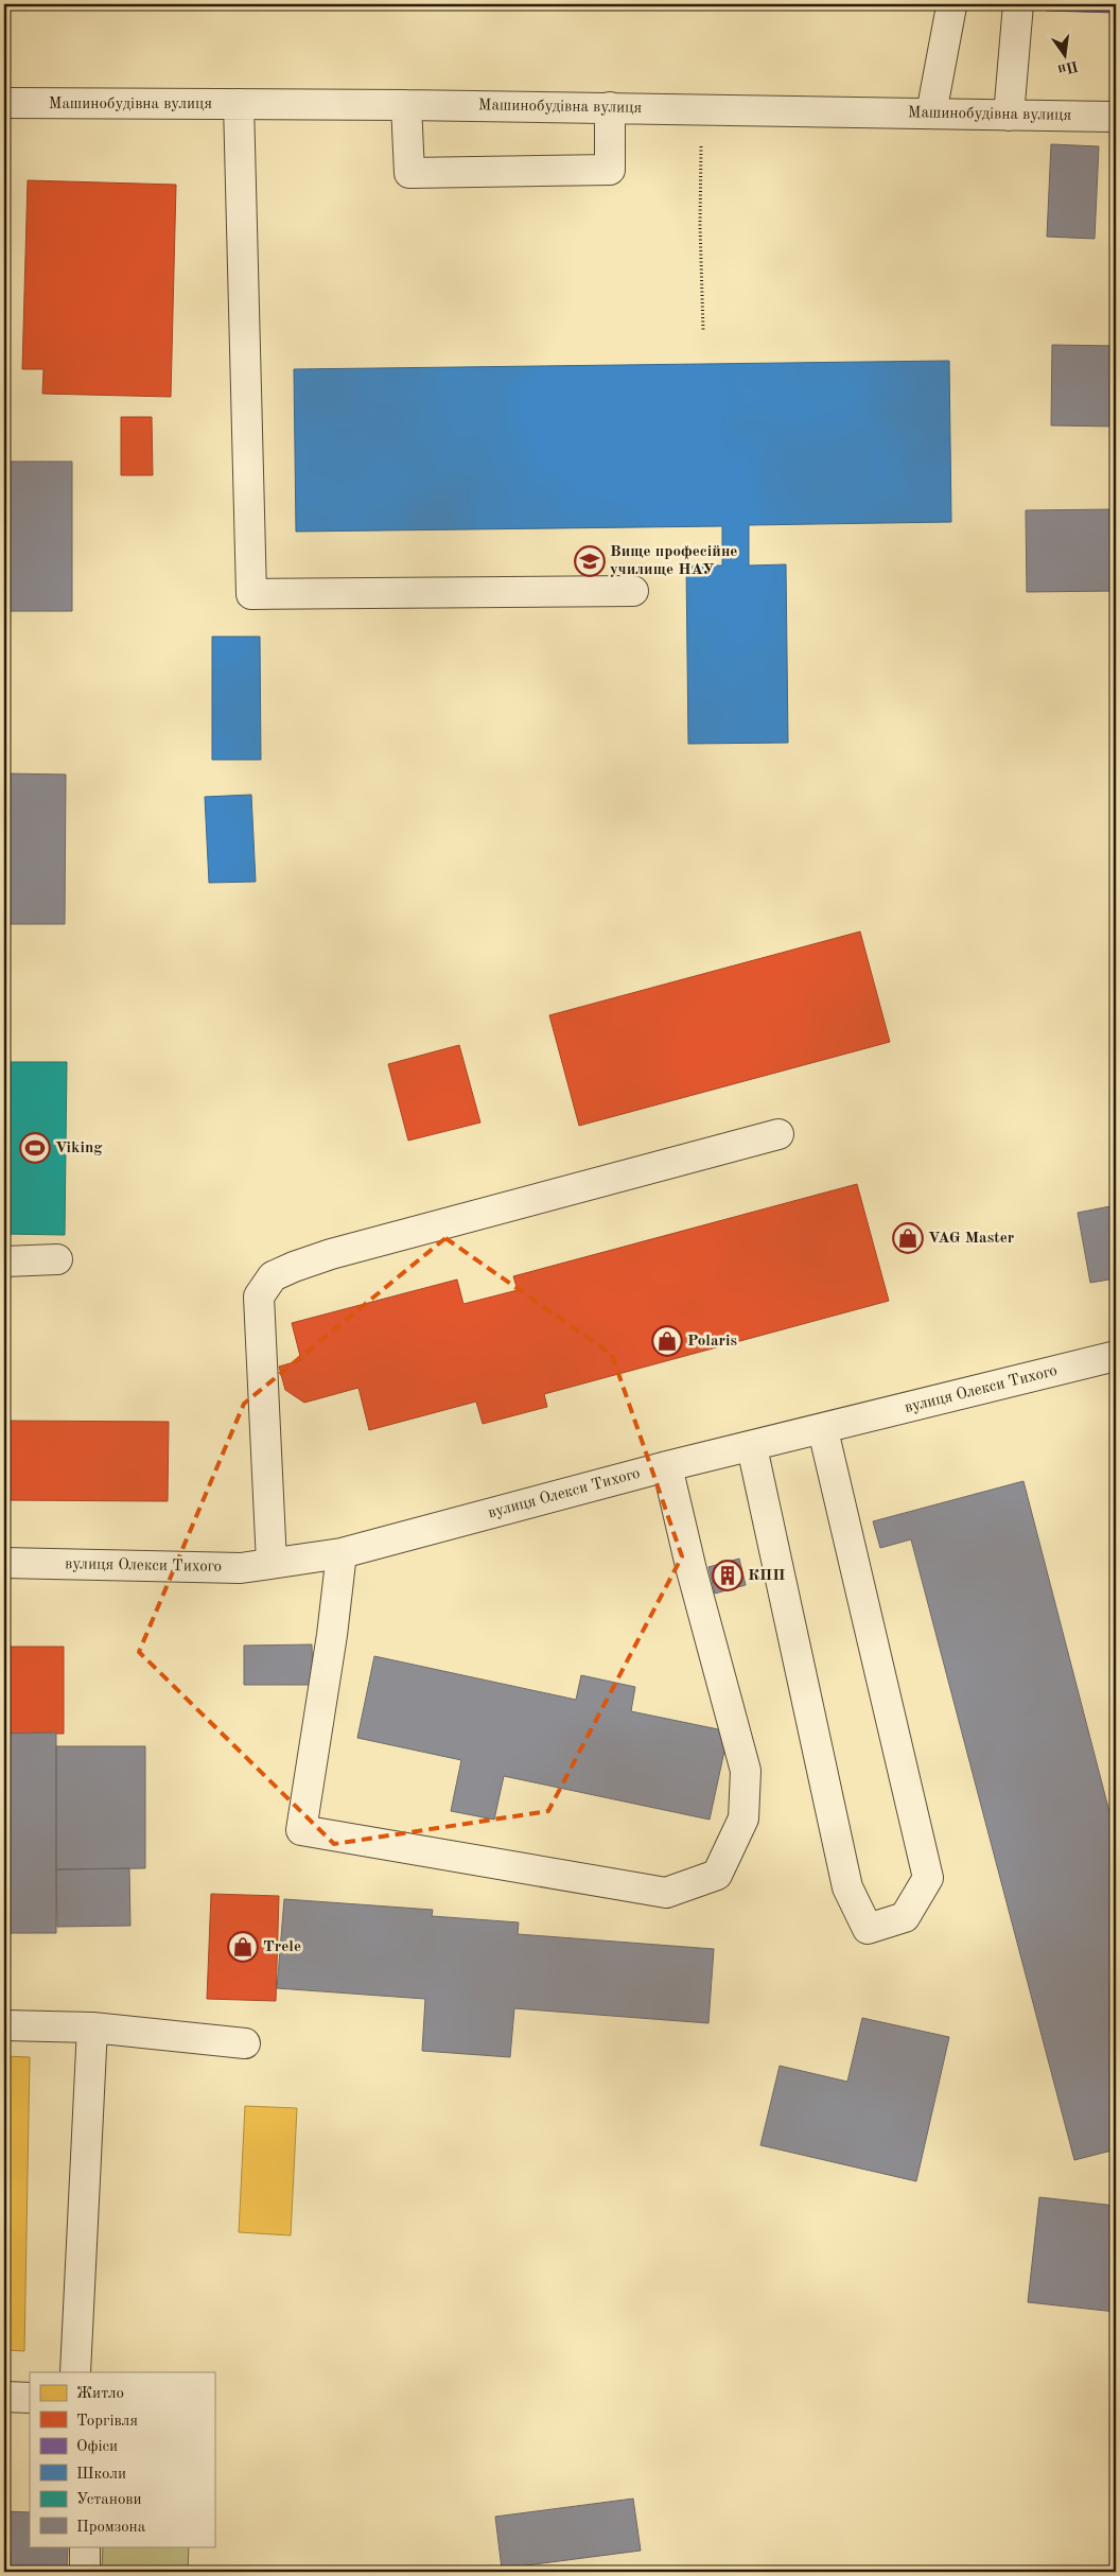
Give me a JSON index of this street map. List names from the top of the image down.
{
  "streets": {
    "street": ["Машинобудівна вулиця", "вулиця Олекси Тихого"]
  },
  "places": {
    "school or university": ["Вище професійне училище НАУ"],
    "sports": ["Viking"],
    "shop": ["VAG Master", "Polaris", "Trele"],
    "building": ["КПП"]
  },
  "legend": [
    "Житло",
    "Торгівля",
    "Офіси",
    "Школи",
    "Установи",
    "Промзона"
  ],
  "north": "bottom"
}
